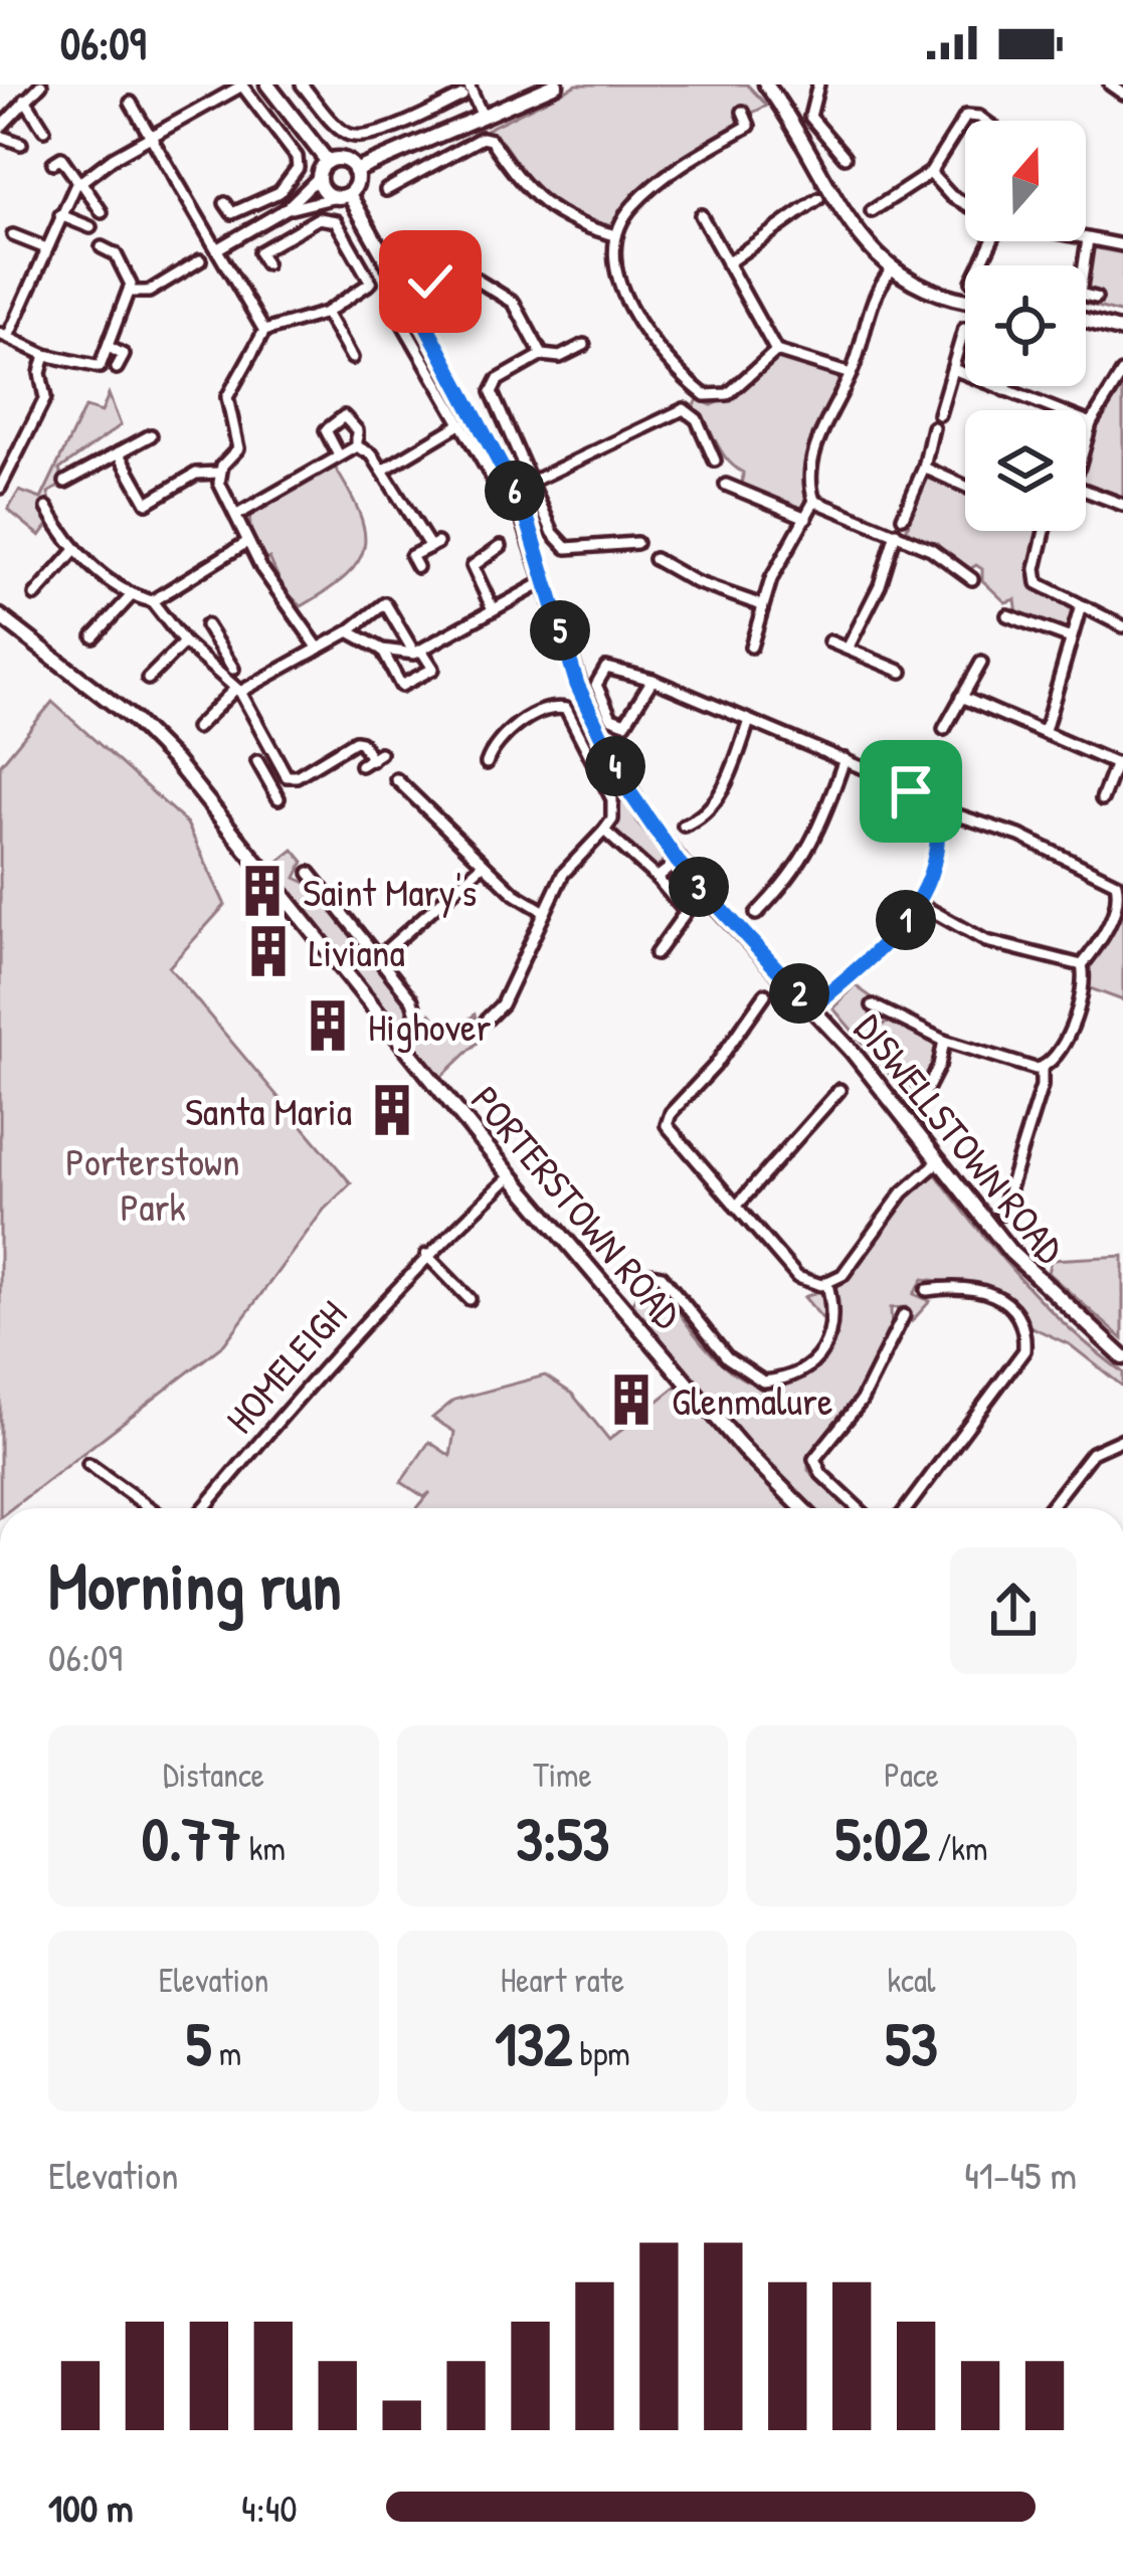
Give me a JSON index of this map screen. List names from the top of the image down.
{
  "streets": {
    "street": ["DISWELLSTOWN ROAD", "PORTERSTOWN ROAD", "HOMELEIGH"]
  },
  "crossings": [
    ["PORTERSTOWN ROAD", "HOMELEIGH"]
  ],
  "parks": ["Porterstown Park"],
  "places": {
    "building": [
      "Saint Mary's",
      "Liviana",
      "Highover",
      "Santa Maria",
      "Glenmalure"
    ]
  },
  "north": "top",
  "page": {
    "status": "06:09",
    "pins": [
      "6",
      "5",
      "4",
      "3",
      "1",
      "2"
    ],
    "heading": ["Morning run", "06:09"],
    "stats": [
      ["Distance", "0.77 km"],
      ["Time", "3:53"],
      ["Pace", "5:02 /km"],
      ["Elevation", "5 m"],
      ["Heart rate", "132 bpm"],
      ["kcal", "53"]
    ],
    "chart": ["Elevation", "41–45 m"],
    "list": [
      {
        "name": "100 m",
        "note": "4:40"
      }
    ]
  }
}
